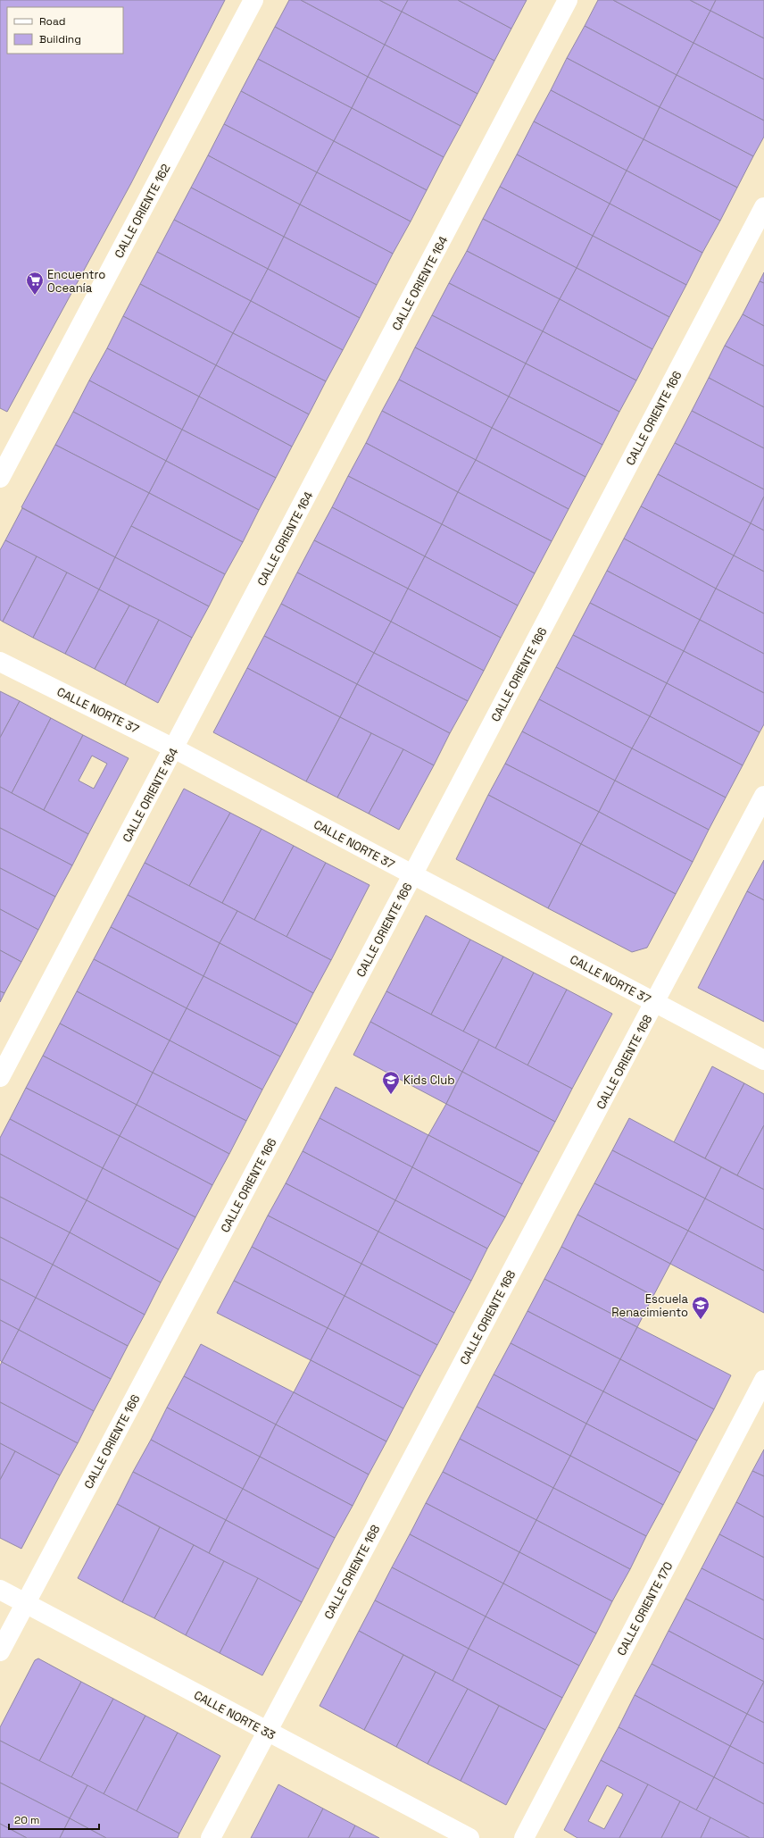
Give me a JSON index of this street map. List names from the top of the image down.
{
  "streets": {
    "street": [
      "CALLE ORIENTE 162",
      "CALLE ORIENTE 164",
      "CALLE ORIENTE 166",
      "CALLE NORTE 37",
      "CALLE ORIENTE 168",
      "CALLE ORIENTE 170",
      "CALLE NORTE 33"
    ]
  },
  "crossings": [
    ["CALLE ORIENTE 164", "CALLE NORTE 37"],
    ["CALLE ORIENTE 166", "CALLE NORTE 37"],
    ["CALLE ORIENTE 166", "CALLE NORTE 33"],
    ["CALLE NORTE 37", "CALLE ORIENTE 168"],
    ["CALLE ORIENTE 168", "CALLE NORTE 33"]
  ],
  "places": {
    "supermarket": ["Encuentro Oceanía"],
    "school or university": ["Kids Club", "Escuela Renacimiento"]
  },
  "legend": ["Road", "Building"],
  "scale_bar": "20 m"
}
